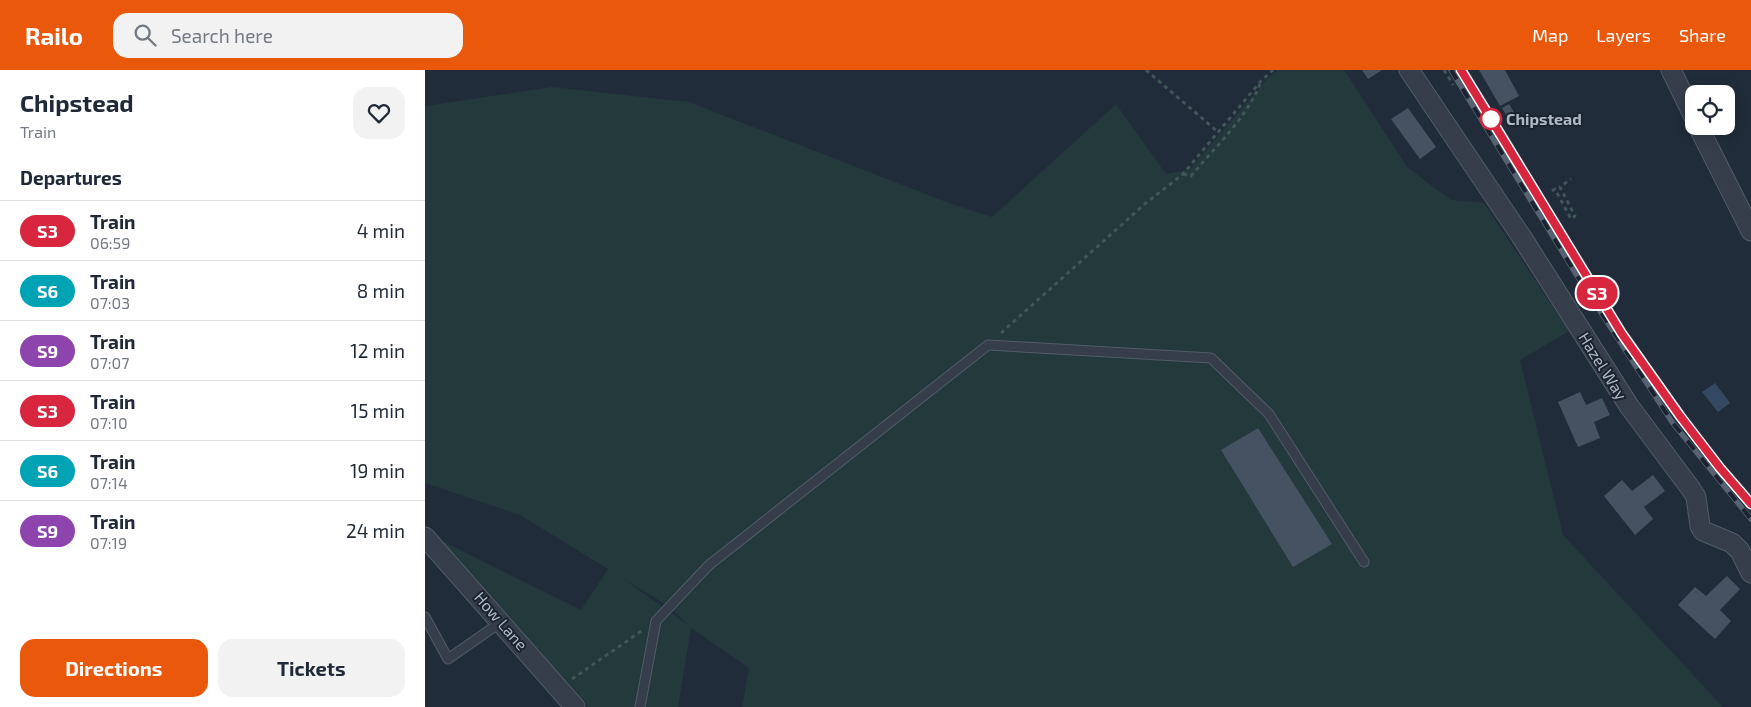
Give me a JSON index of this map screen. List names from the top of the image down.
{
  "streets": {
    "street": ["Hazel Way", "How Lane"]
  },
  "places": ["Chipstead"],
  "page": {
    "header": "Railo",
    "search": "Search here",
    "nav": ["Map", "Layers", "Share"],
    "heading": [
      ["Chipstead", "Train"],
      "Departures"
    ],
    "on_map": "S3",
    "list": [
      {
        "mark": "S3",
        "name": "Train",
        "note": "06:59",
        "value": "4 min"
      },
      {
        "mark": "S6",
        "name": "Train",
        "note": "07:03",
        "value": "8 min"
      },
      {
        "mark": "S9",
        "name": "Train",
        "note": "07:07",
        "value": "12 min"
      },
      {
        "mark": "S3",
        "name": "Train",
        "note": "07:10",
        "value": "15 min"
      },
      {
        "mark": "S6",
        "name": "Train",
        "note": "07:14",
        "value": "19 min"
      },
      {
        "mark": "S9",
        "name": "Train",
        "note": "07:19",
        "value": "24 min"
      }
    ],
    "buttons": ["Directions", "Tickets"]
  }
}
